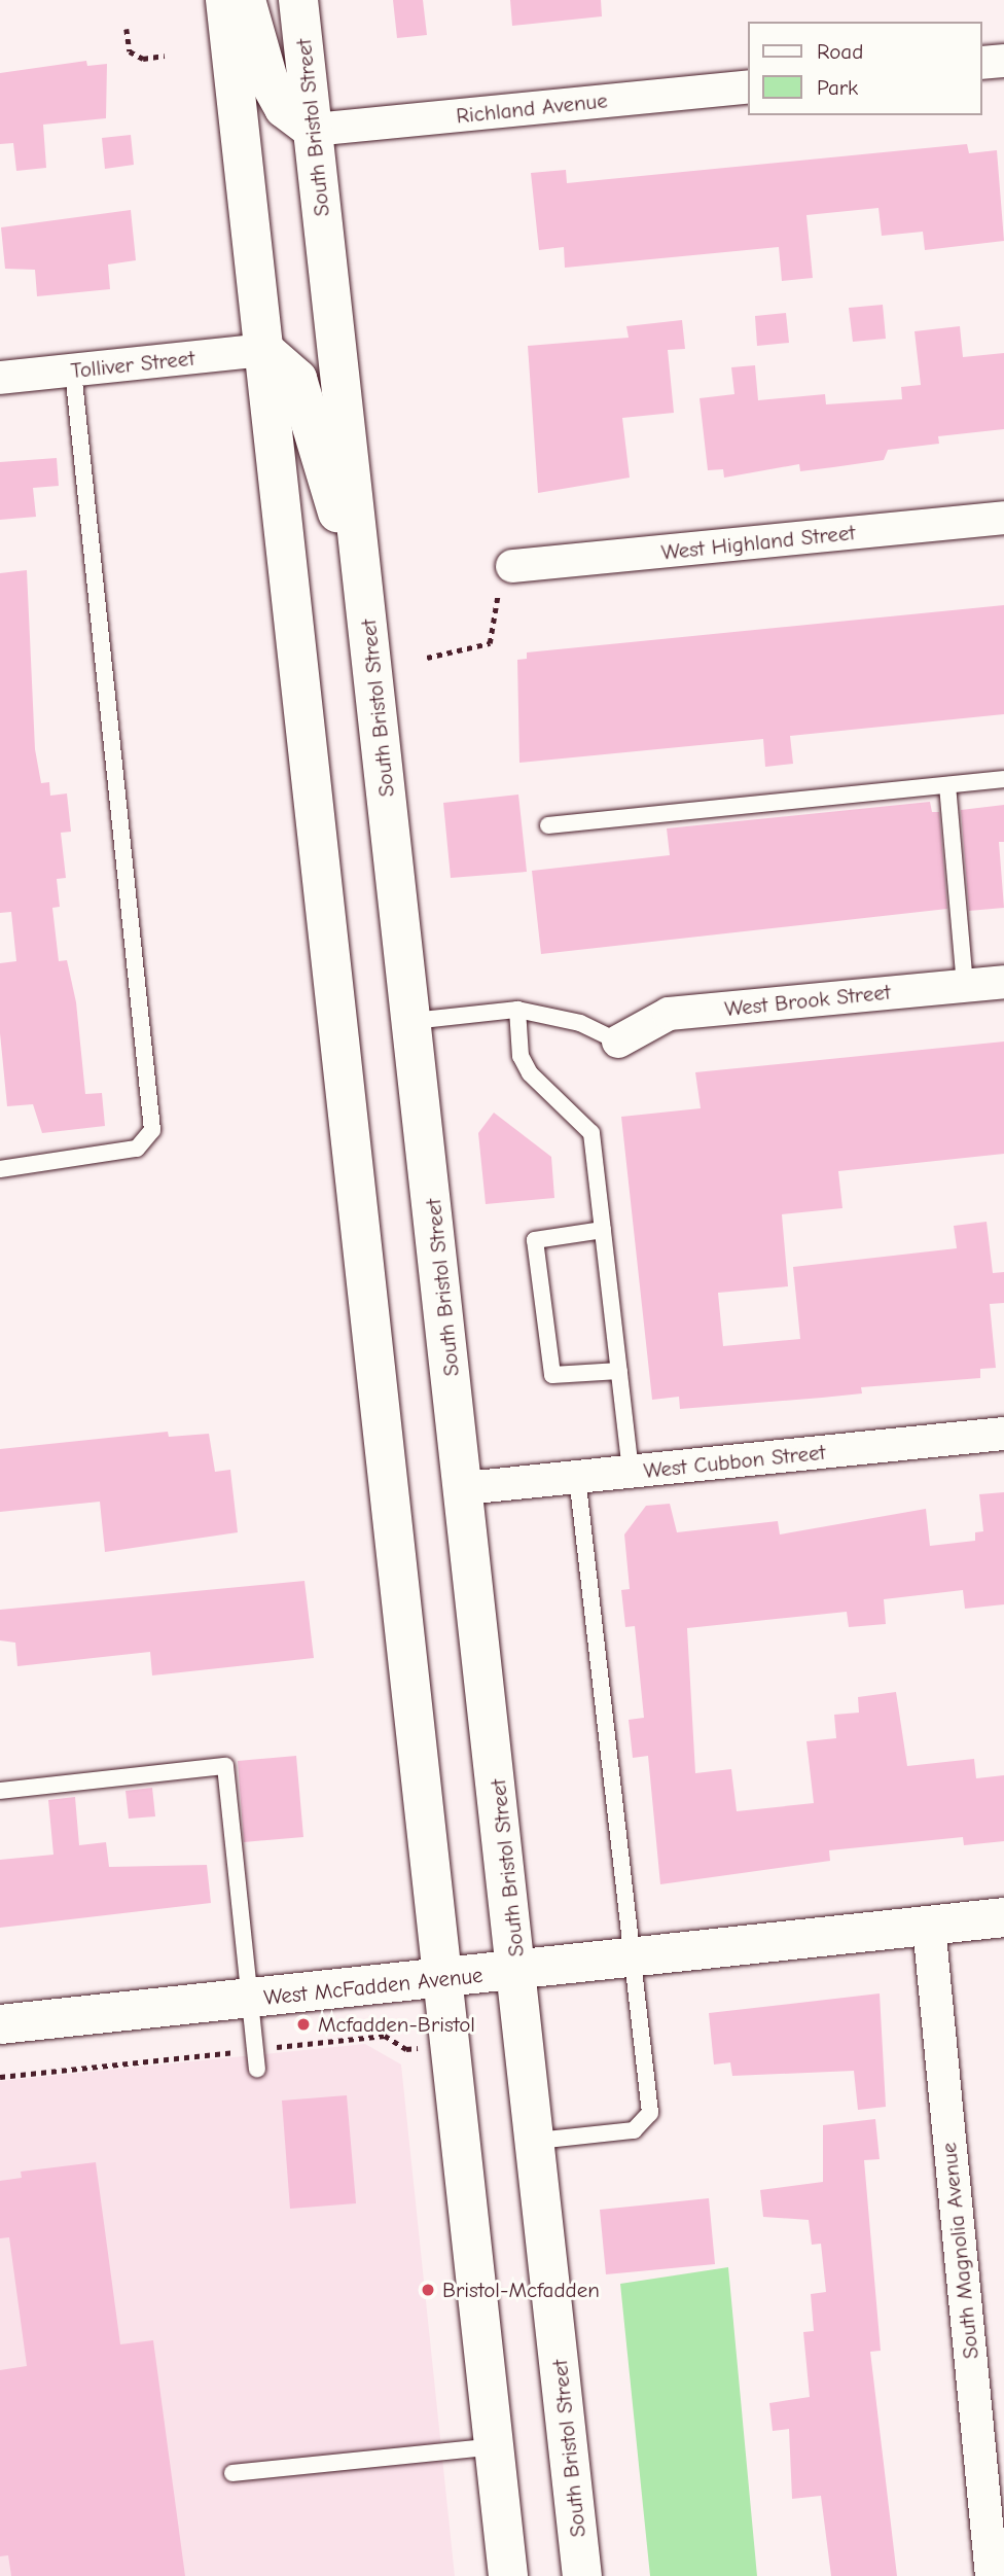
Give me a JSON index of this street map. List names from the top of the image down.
{
  "streets": {
    "main road": ["South Bristol Street", "West McFadden Avenue"],
    "street": [
      "Richland Avenue",
      "Tolliver Street",
      "West Highland Street",
      "West Brook Street",
      "West Cubbon Street",
      "South Magnolia Avenue"
    ]
  },
  "crossings": [
    ["Richland Avenue", "South Bristol Street"],
    ["South Bristol Street", "West Cubbon Street"],
    ["South Bristol Street", "West McFadden Avenue"],
    ["West McFadden Avenue", "South Magnolia Avenue"]
  ],
  "places": ["Mcfadden-Bristol", "Bristol-Mcfadden"],
  "legend": ["Road", "Park"]
}
